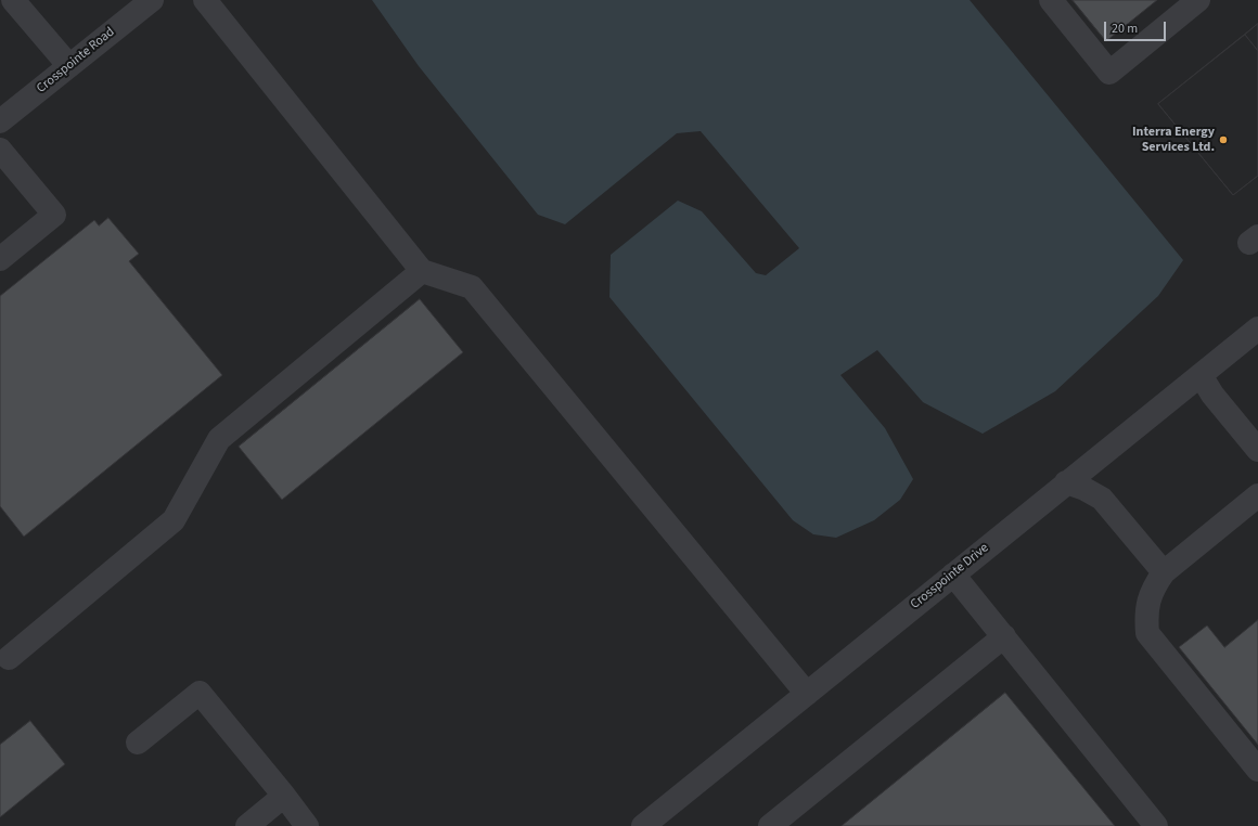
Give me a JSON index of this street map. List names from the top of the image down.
{
  "streets": {
    "street": ["Crosspointe Road", "Crosspointe Drive"]
  },
  "places": ["Interra Energy Services Ltd."],
  "scale_bar": "20 m"
}
